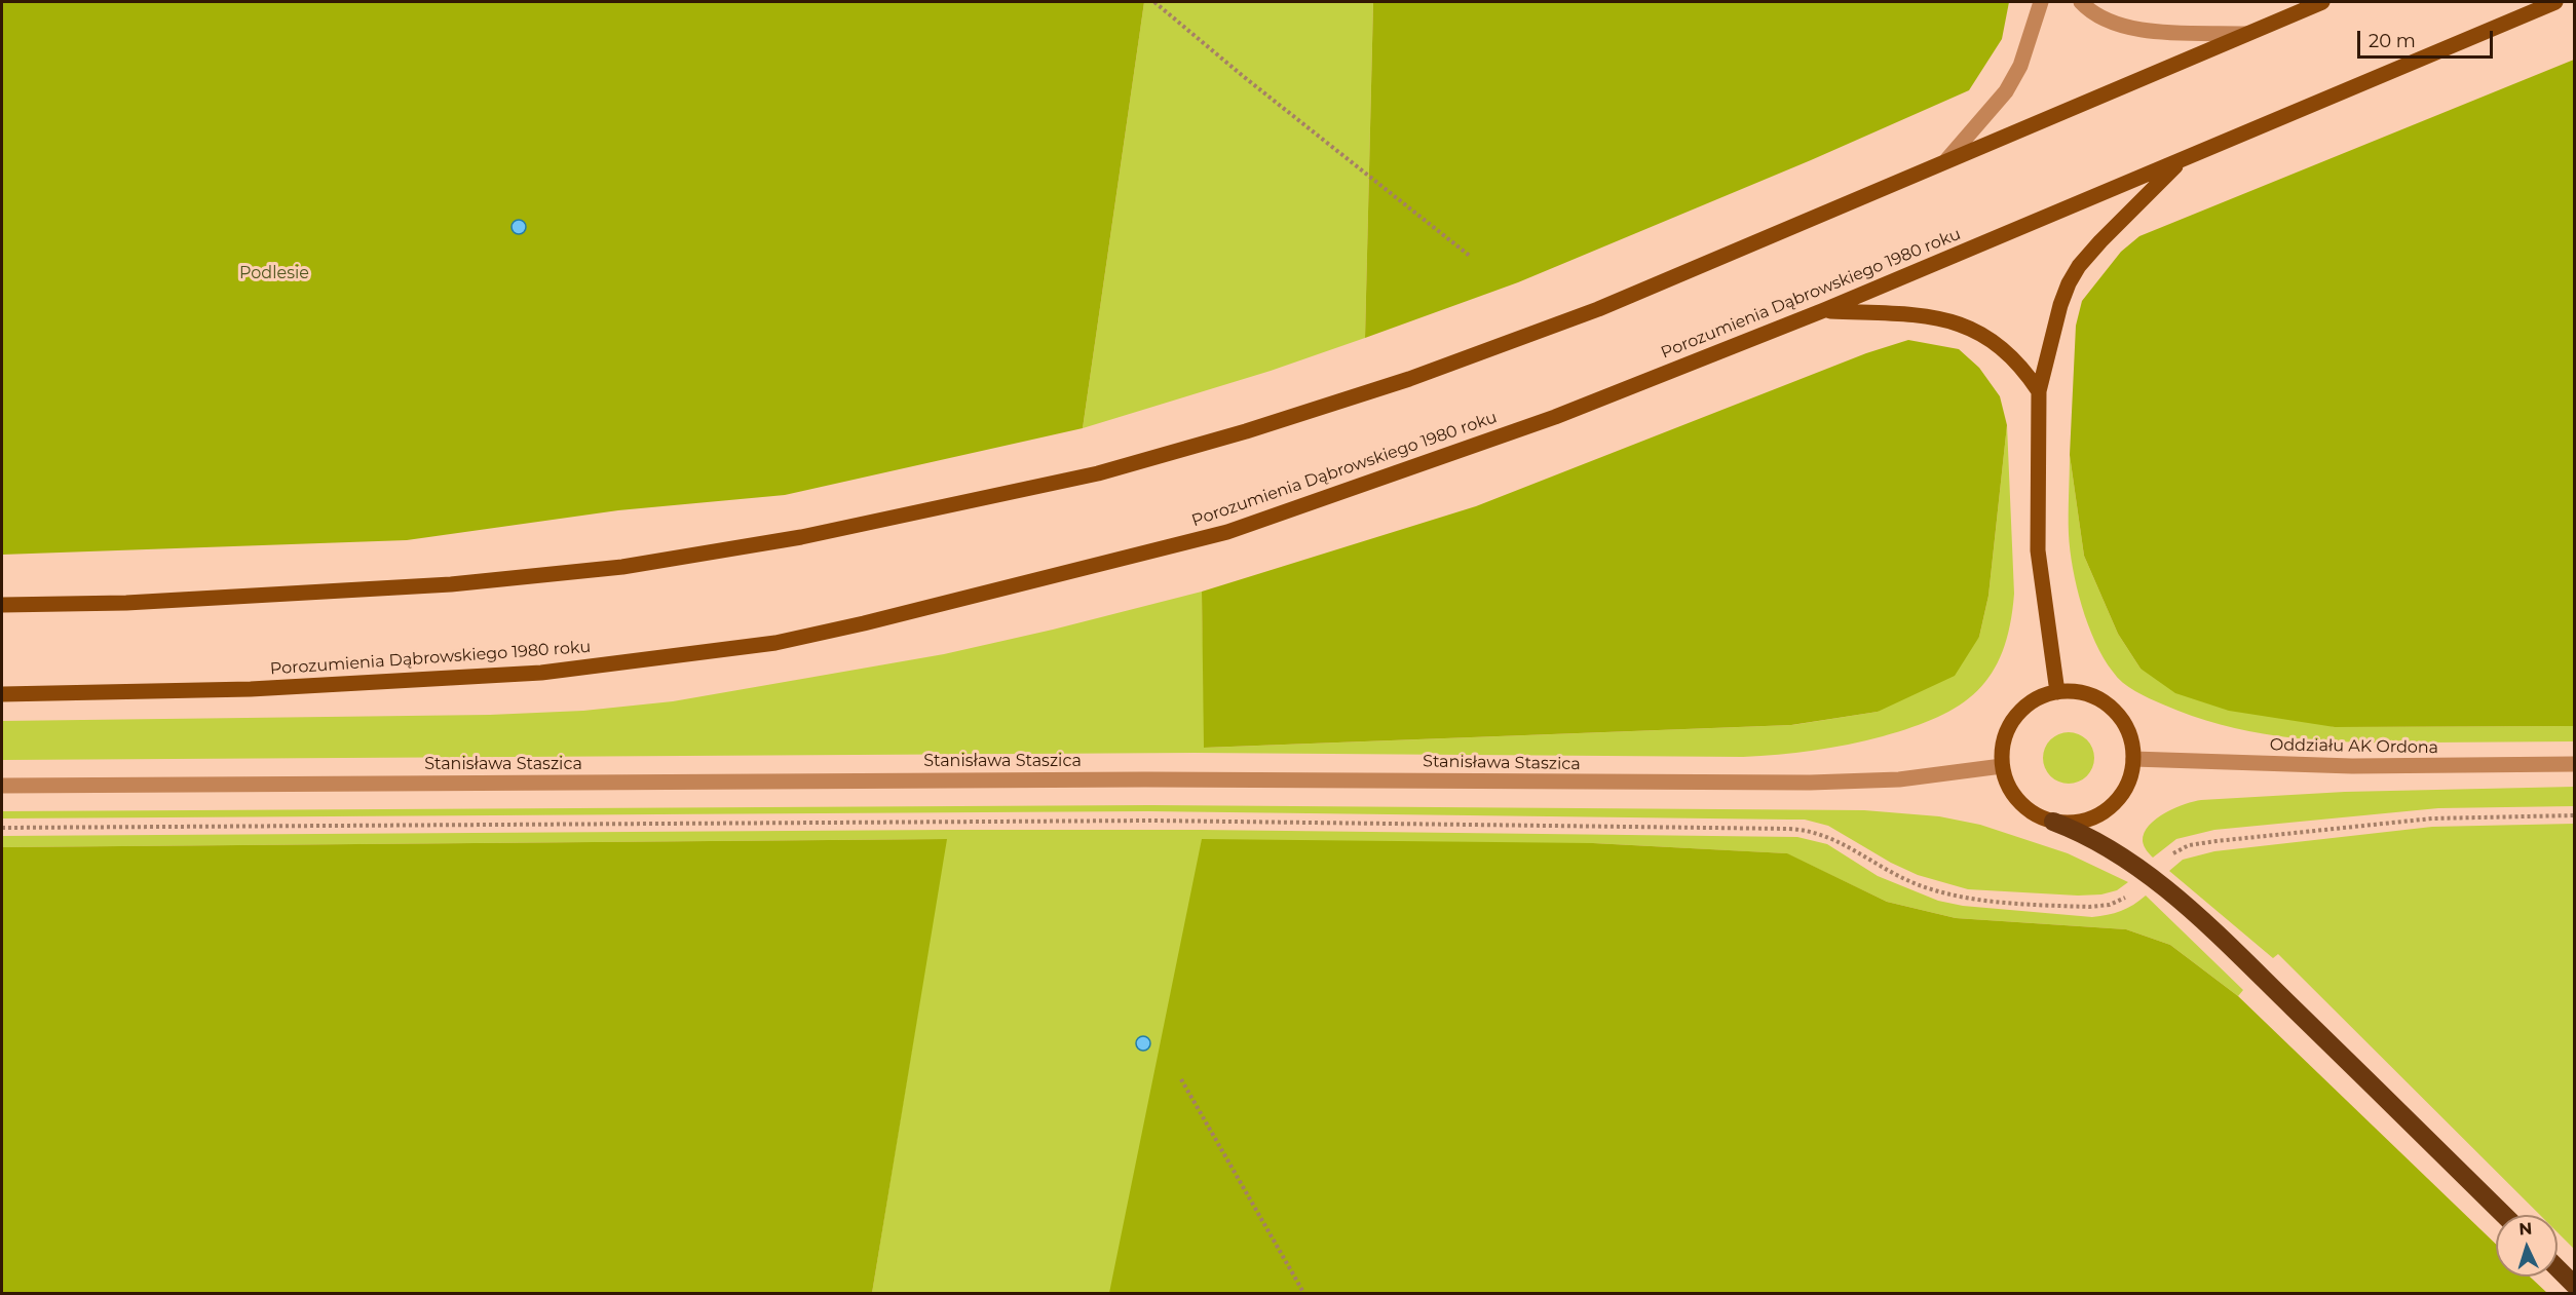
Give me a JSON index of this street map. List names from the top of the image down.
{
  "streets": {
    "main road": ["Porozumienia Dąbrowskiego 1980 roku"],
    "street": ["Oddziału AK Ordona", "Stanisława Staszica"]
  },
  "crossings": [
    ["Oddziału AK Ordona", "Stanisława Staszica"]
  ],
  "parks": ["Podlesie"],
  "scale_bar": "20 m",
  "north": "top"
}
